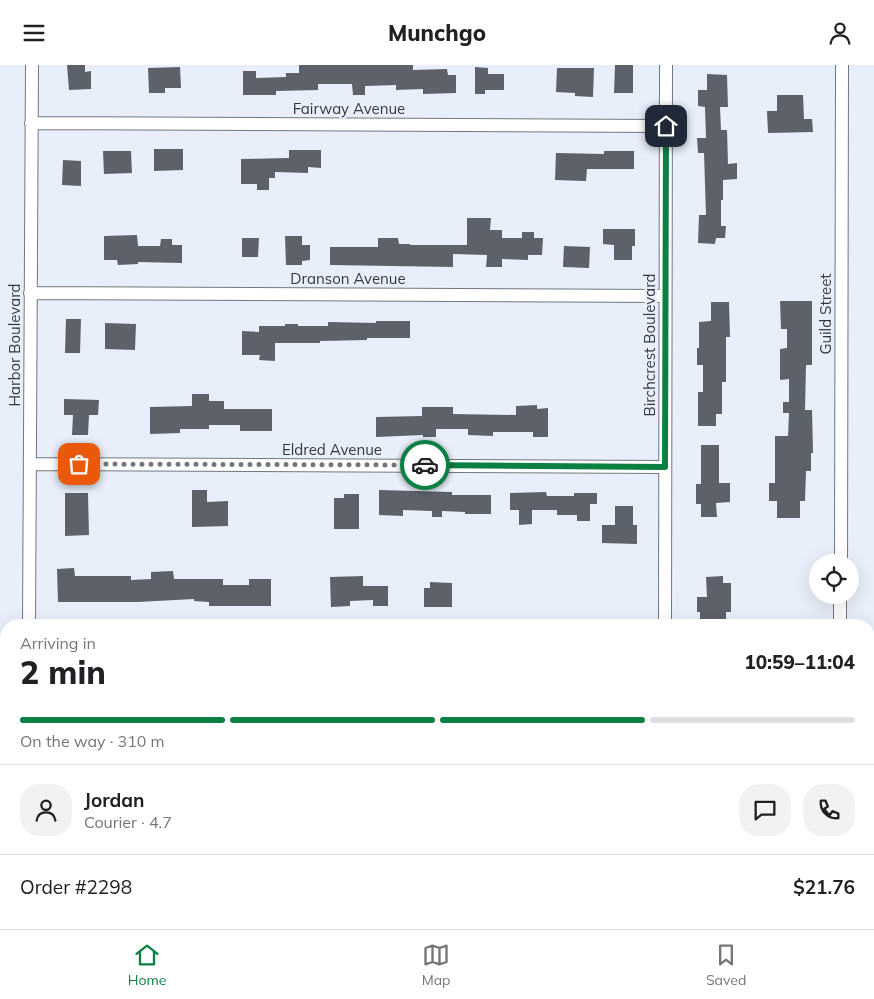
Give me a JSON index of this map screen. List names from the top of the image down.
{
  "streets": {
    "street": [
      "Fairway Avenue",
      "Dranson Avenue",
      "Guild Street",
      "Harbor Boulevard",
      "Birchcrest Boulevard",
      "Eldred Avenue"
    ]
  },
  "crossings": [
    ["Fairway Avenue", "Harbor Boulevard"],
    ["Fairway Avenue", "Birchcrest Boulevard"],
    ["Dranson Avenue", "Harbor Boulevard"],
    ["Dranson Avenue", "Birchcrest Boulevard"],
    ["Harbor Boulevard", "Eldred Avenue"],
    ["Birchcrest Boulevard", "Eldred Avenue"]
  ],
  "page": {
    "header": "Munchgo",
    "heading": ["2 min", "Arriving in", "10:59–11:04"],
    "panel": [
      "Jordan",
      "Courier · 4.7",
      "Order #2298",
      "$21.76"
    ],
    "bar": "On the way · 310 m",
    "tabs": ["Home", "Map", "Saved"]
  }
}
